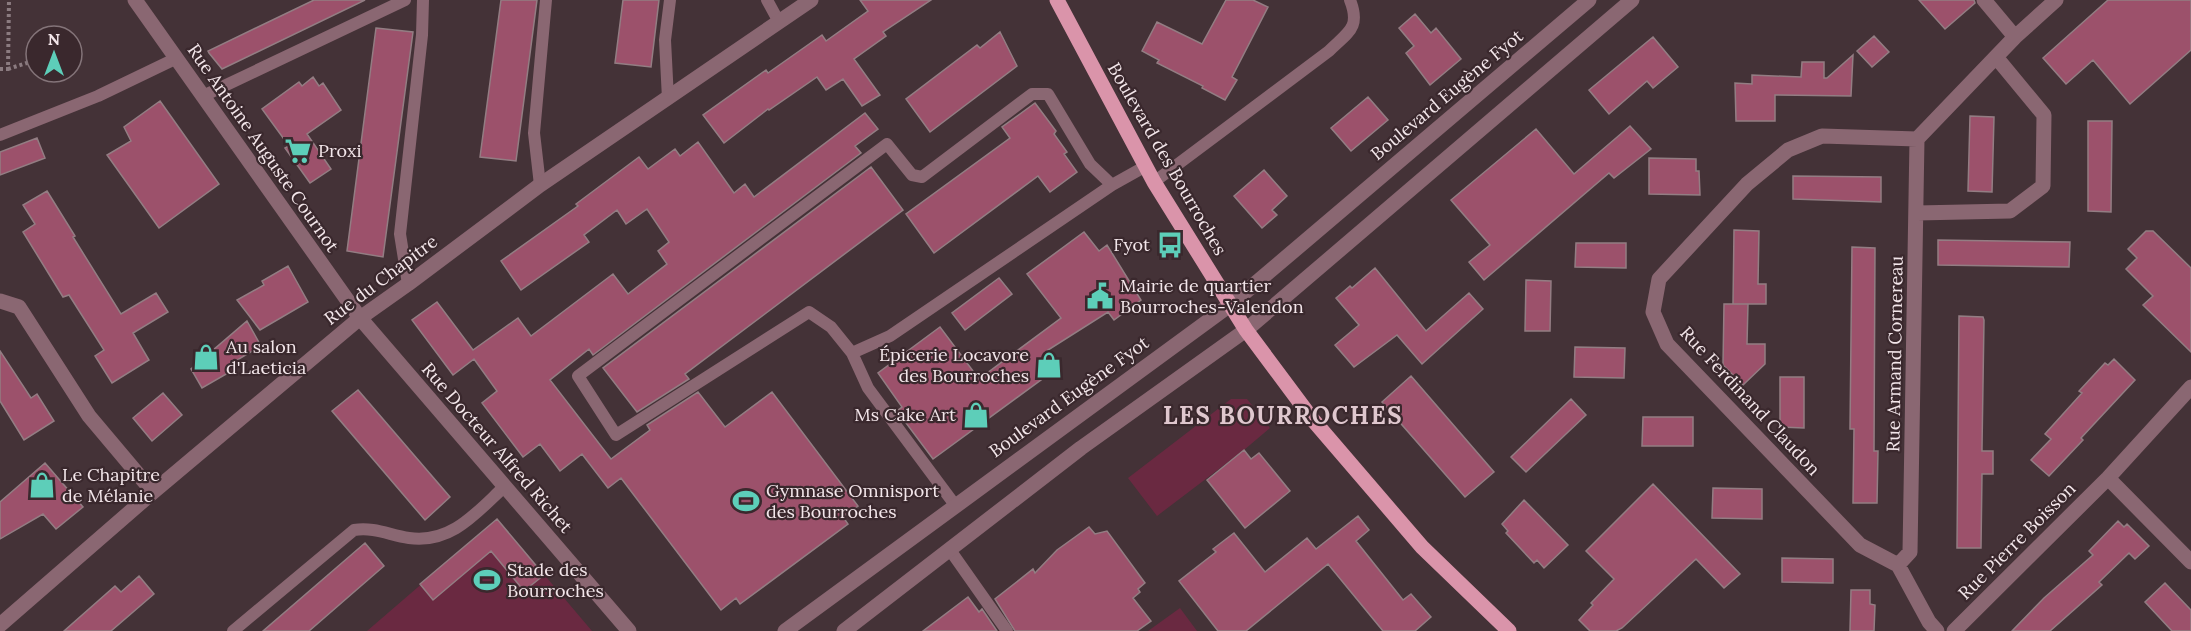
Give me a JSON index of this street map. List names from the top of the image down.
{
  "streets": {
    "main road": ["Boulevard des Bourroches"],
    "street": [
      "Boulevard Eugène Fyot",
      "Rue Antoine Auguste Cournot",
      "Rue du Chapitre",
      "Rue Armand Cornereau",
      "Rue Ferdinand Claudon",
      "Rue Docteur Alfred Richet",
      "Rue Pierre Boisson"
    ]
  },
  "crossings": [
    ["Boulevard Eugène Fyot", "Boulevard des Bourroches"],
    ["Rue Antoine Auguste Cournot", "Rue du Chapitre"],
    ["Rue Antoine Auguste Cournot", "Rue Docteur Alfred Richet"],
    ["Rue du Chapitre", "Rue Docteur Alfred Richet"],
    ["Rue Armand Cornereau", "Rue Ferdinand Claudon"]
  ],
  "districts": ["LES BOURROCHES"],
  "places": {
    "supermarket": ["Proxi"],
    "bus stop": ["Fyot"],
    "public building": ["Mairie de quartier Bourroches-Valendon"],
    "shop": [
      "Au salon d'Laeticia",
      "Épicerie Locavore des Bourroches",
      "Ms Cake Art",
      "Le Chapitre de Mélanie"
    ],
    "sports": ["Gymnase Omnisport des Bourroches", "Stade des Bourroches"]
  },
  "north": "top"
}
